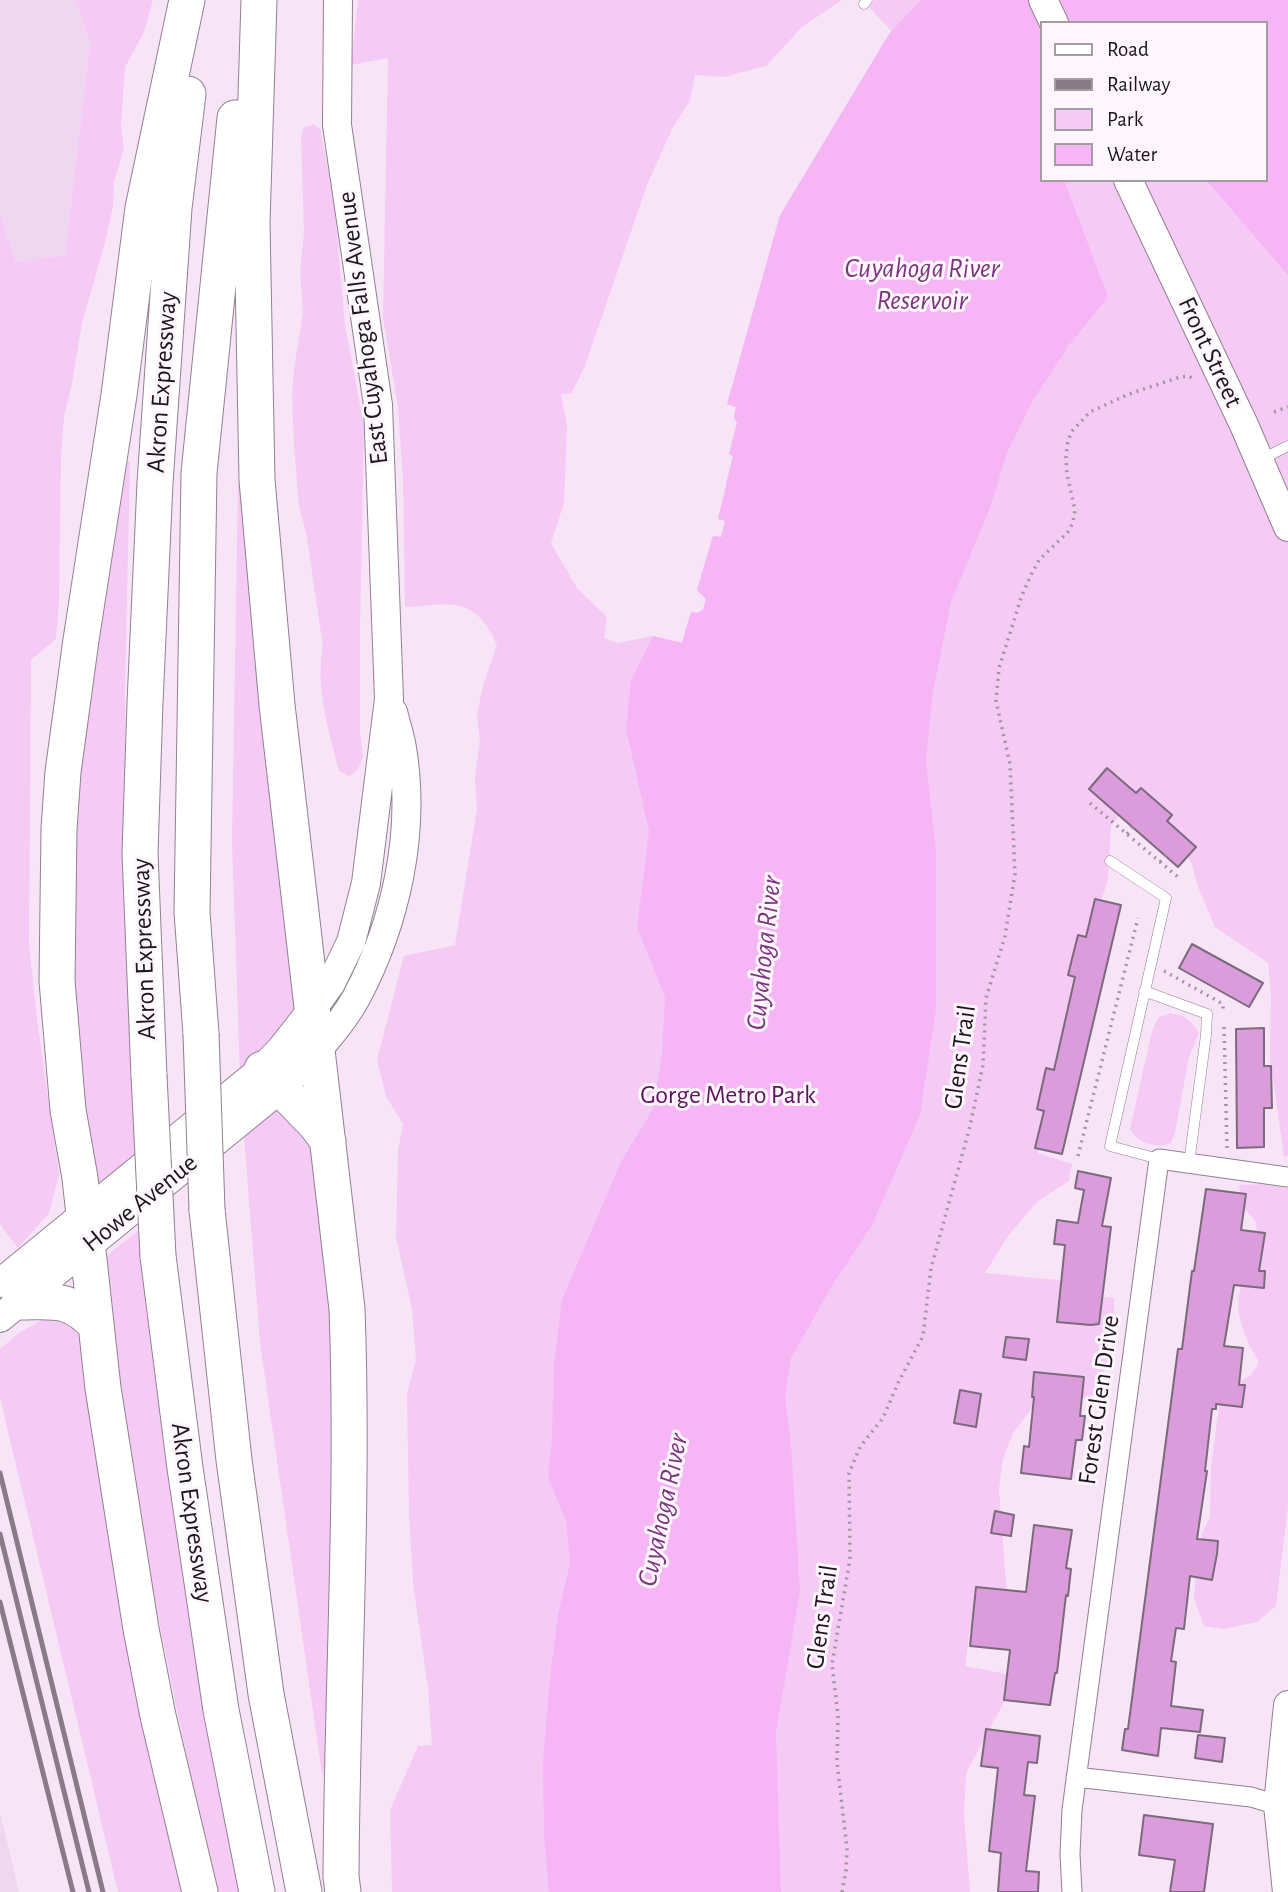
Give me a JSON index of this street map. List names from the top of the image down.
{
  "streets": {
    "highway": ["Akron Expressway"],
    "street": [
      "East Cuyahoga Falls Avenue",
      "Front Street",
      "Howe Avenue",
      "Forest Glen Drive"
    ],
    "path": ["Glens Trail"]
  },
  "crossings": [
    ["East Cuyahoga Falls Avenue", "Howe Avenue"]
  ],
  "water": ["Cuyahoga River Reservoir", "Cuyahoga River"],
  "parks": ["Gorge Metro Park"],
  "legend": [
    "Road",
    "Railway",
    "Park",
    "Water"
  ]
}
